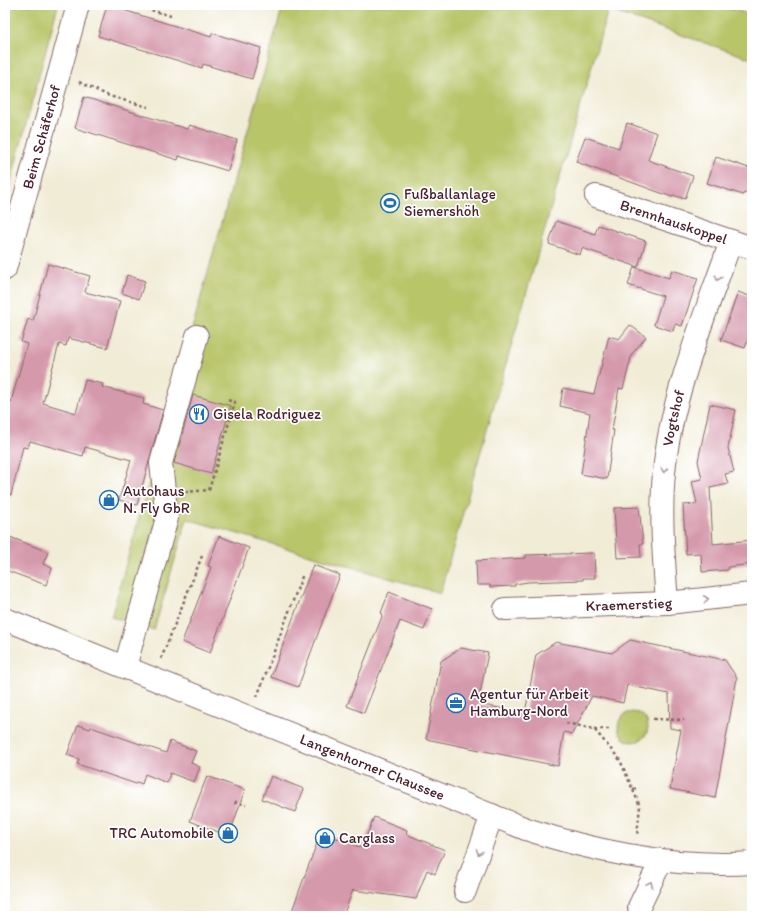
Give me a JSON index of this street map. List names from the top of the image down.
{
  "streets": {
    "street": [
      "Beim Schäferhof",
      "Brennhauskoppel",
      "Vogtshof",
      "Kraemerstieg",
      "Langenhorner Chaussee"
    ]
  },
  "crossings": [
    ["Brennhauskoppel", "Vogtshof"],
    ["Vogtshof", "Kraemerstieg"]
  ],
  "one_way": ["Vogtshof"],
  "places": {
    "sports": ["Fußballanlage Siemershöh"],
    "restaurant": ["Gisela Rodriguez"],
    "shop": ["Autohaus N. Fly GbR", "TRC Automobile", "Carglass"],
    "office": ["Agentur für Arbeit Hamburg-Nord"]
  }
}
